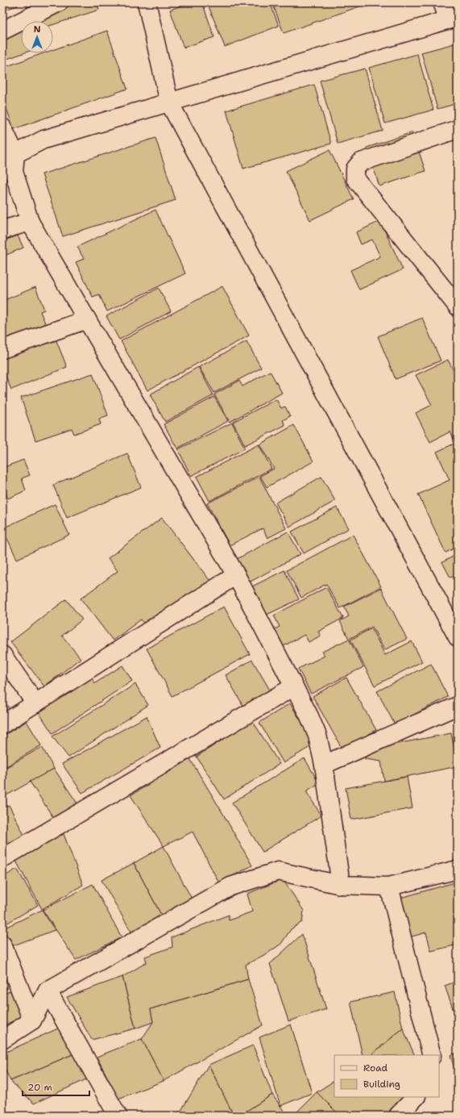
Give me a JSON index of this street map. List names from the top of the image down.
{
  "legend": ["Road", "Building"],
  "scale_bar": "20 m",
  "north": "top"
}
